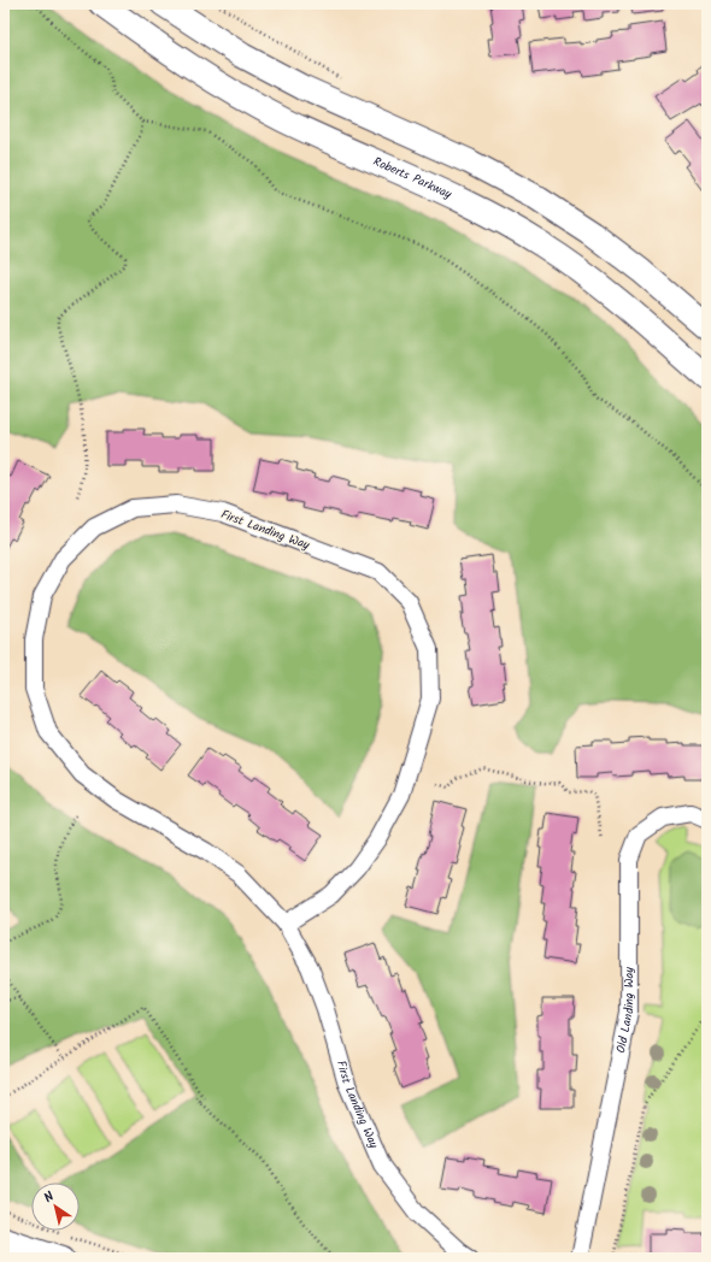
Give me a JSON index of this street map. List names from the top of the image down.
{
  "streets": {
    "main road": ["Roberts Parkway"],
    "street": ["First Landing Way", "Old Landing Way"]
  },
  "north": "top left"
}
